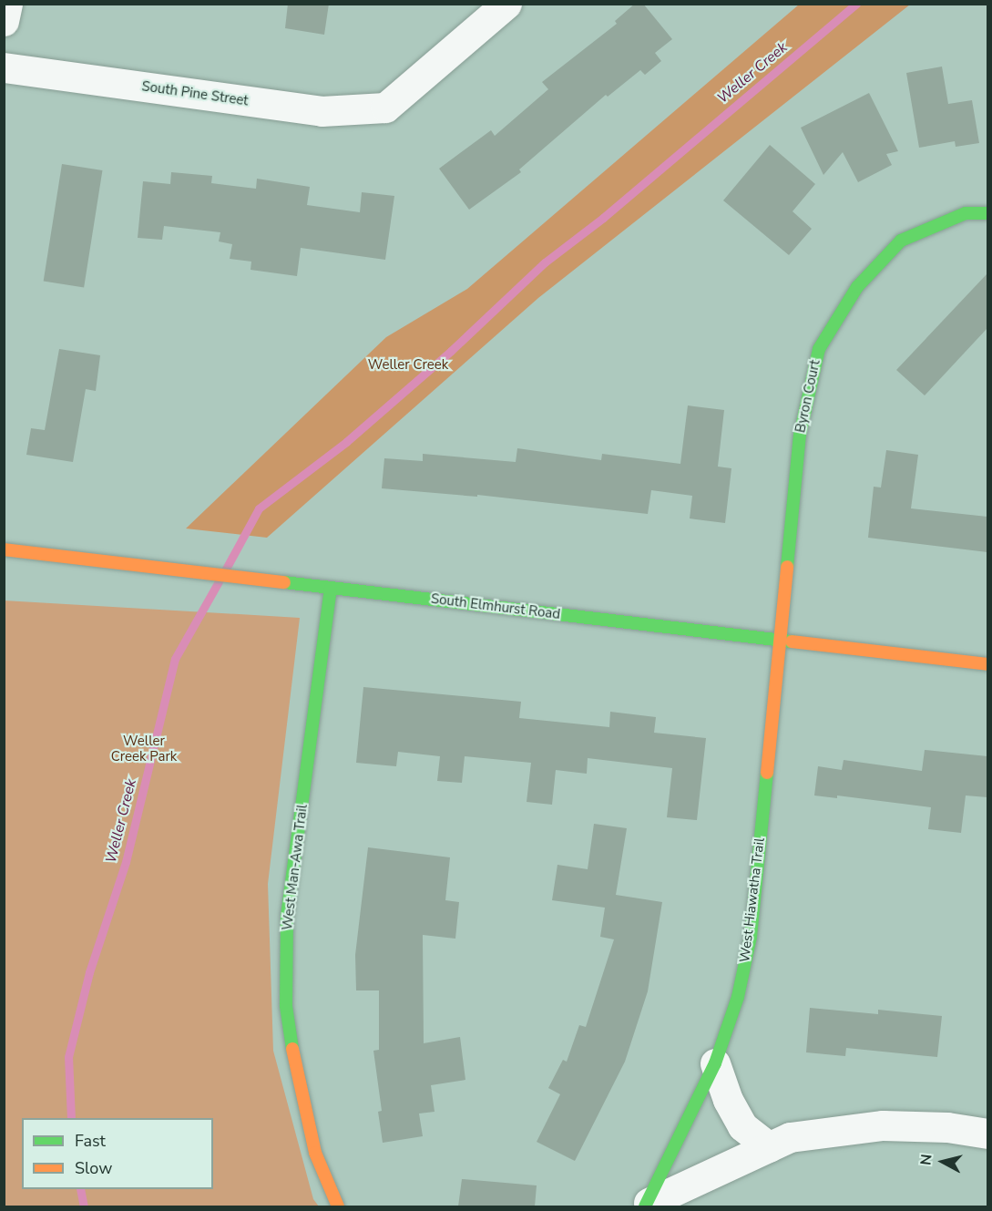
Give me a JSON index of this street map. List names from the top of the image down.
{
  "streets": {
    "street": [
      "South Pine Street",
      "Byron Court",
      "South Elmhurst Road",
      "West Man-Awa Trail",
      "West Hiawatha Trail"
    ]
  },
  "crossings": [
    ["Byron Court", "South Elmhurst Road"],
    ["Byron Court", "West Hiawatha Trail"],
    ["South Elmhurst Road", "West Man-Awa Trail"],
    ["South Elmhurst Road", "West Hiawatha Trail"]
  ],
  "water": ["Weller Creek"],
  "parks": ["Weller Creek", "Weller Creek Park"],
  "legend": ["Fast", "Slow"],
  "north": "left"
}
